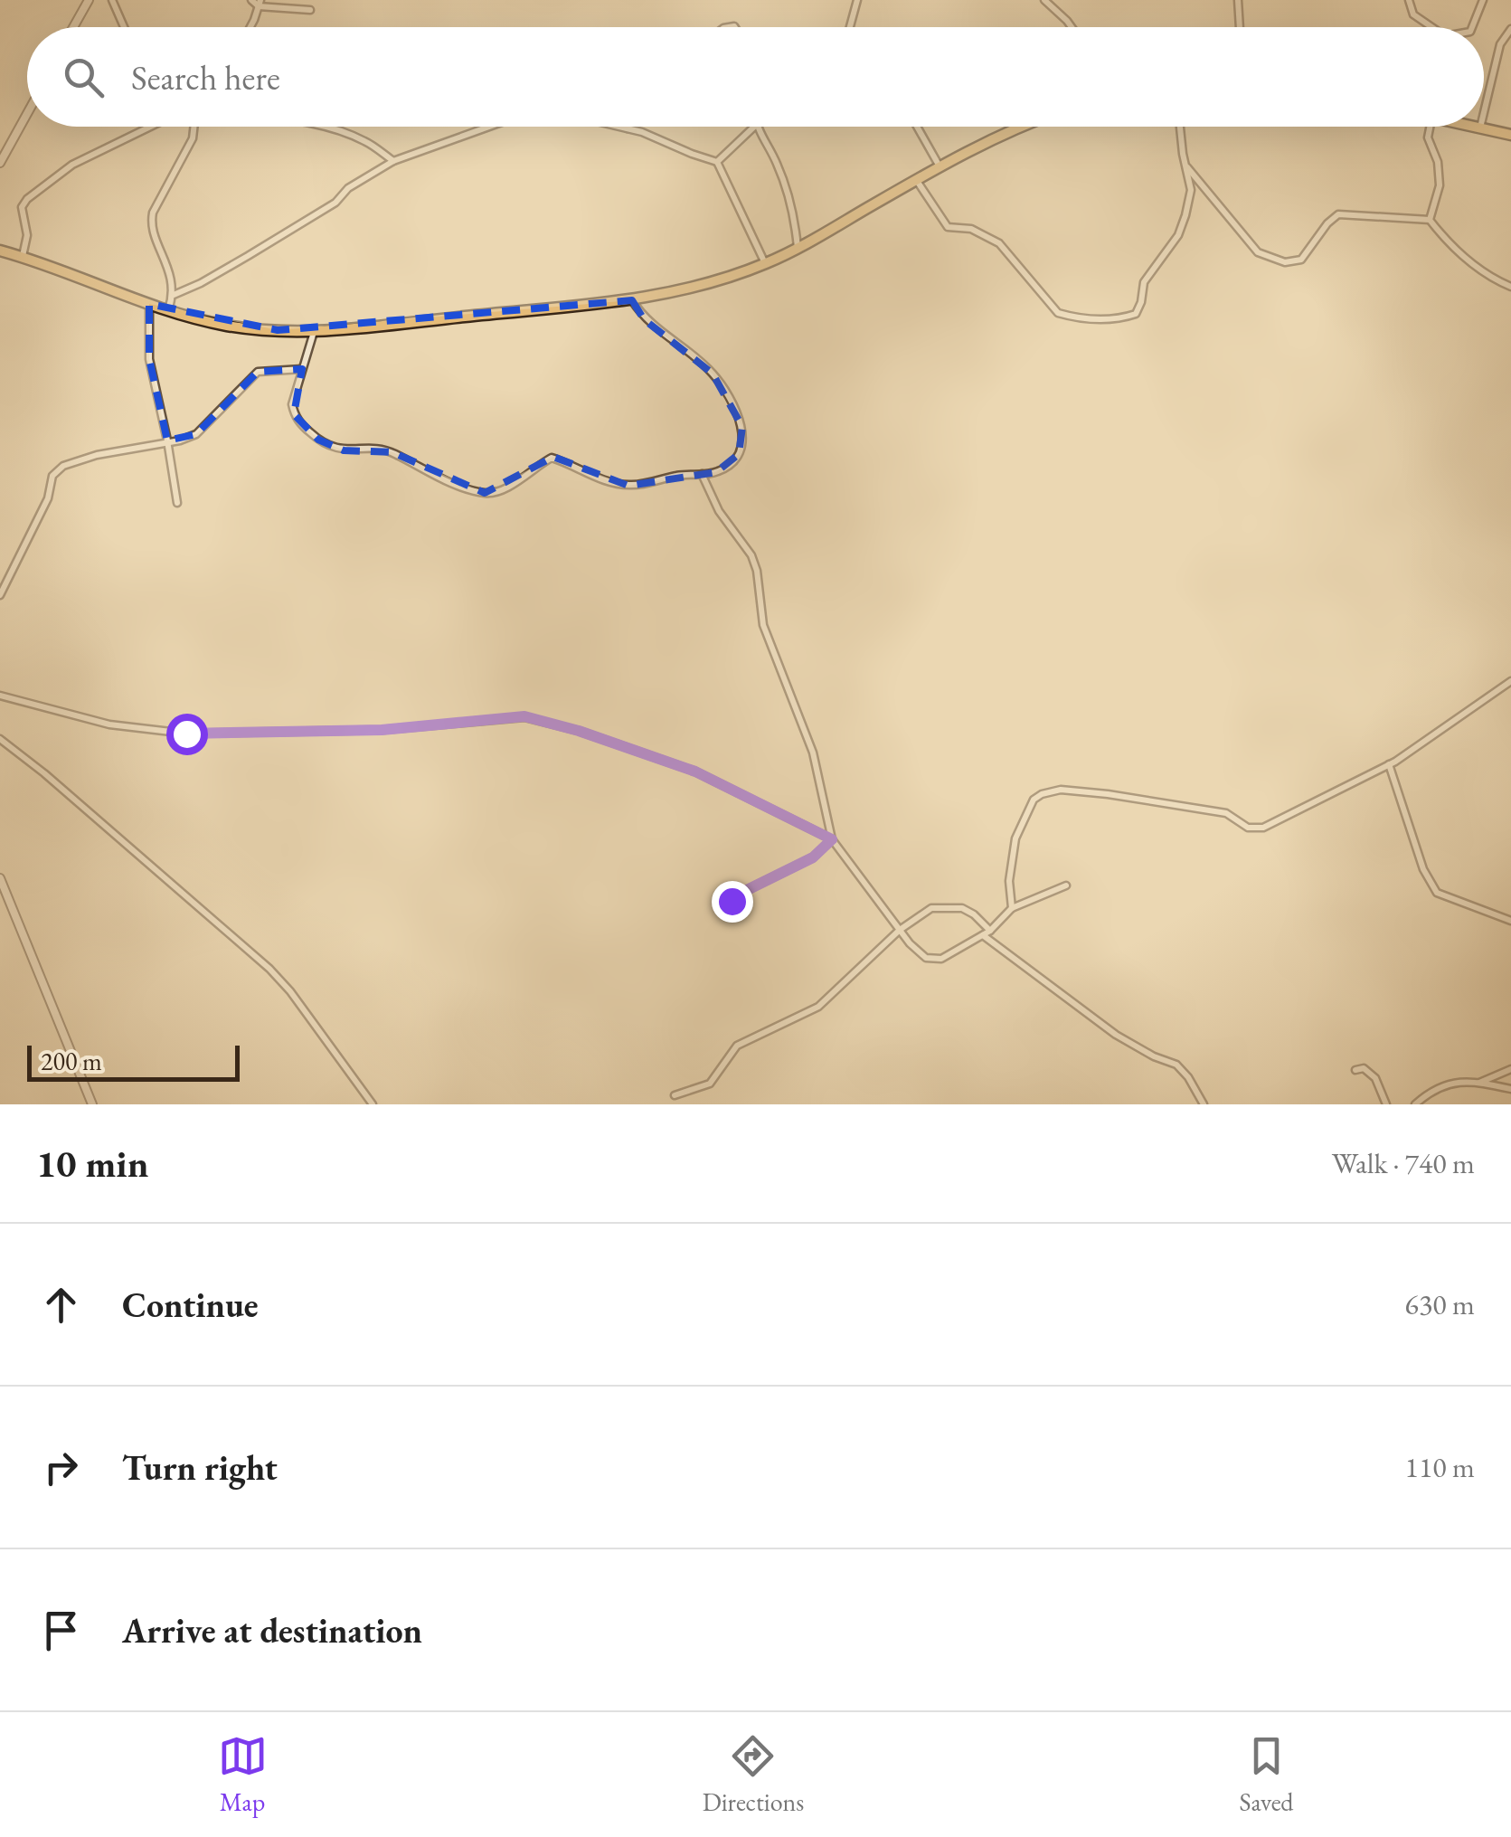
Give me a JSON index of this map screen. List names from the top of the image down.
{
  "scale_bar": "200 m",
  "page": {
    "search": "Search here",
    "scale": "200 m",
    "heading": ["10 min", "Walk · 740 m"],
    "list": [
      ["Continue", "630 m"],
      ["Turn right", "110 m"],
      "Arrive at destination"
    ],
    "nav": ["Map", "Directions", "Saved"]
  }
}
